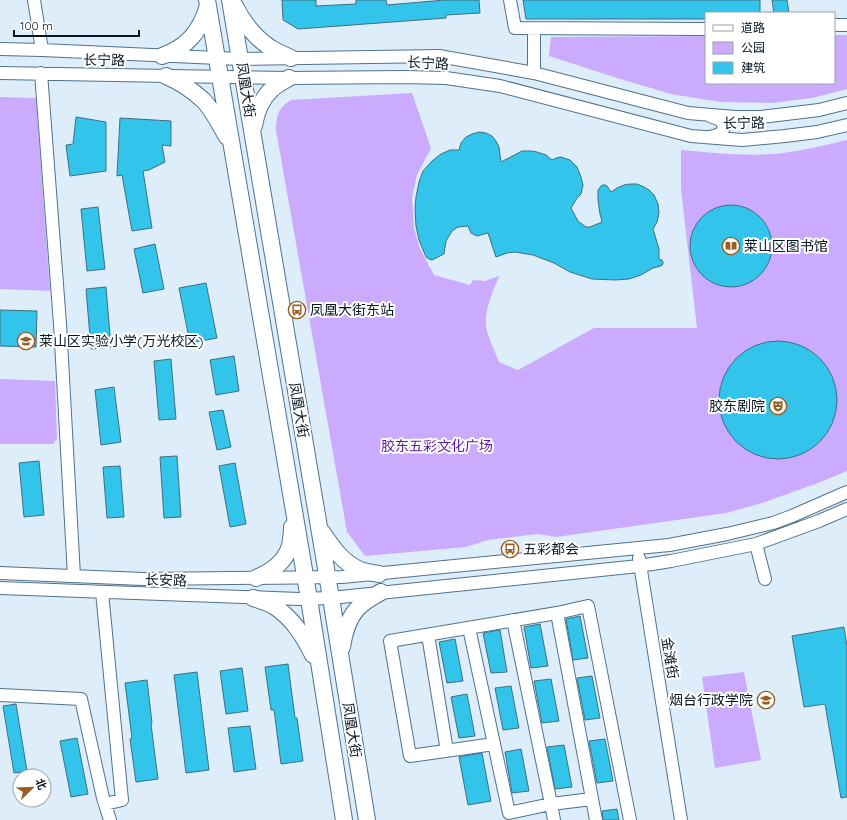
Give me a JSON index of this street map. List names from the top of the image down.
{
  "streets": {
    "main road": ["凤凰大街"],
    "street": ["长宁路", "长安路", "金滩街"]
  },
  "crossings": [
    ["长宁路", "凤凰大街"],
    ["凤凰大街", "长安路"],
    ["长安路", "金滩街"]
  ],
  "parks": ["胶东五彩文化广场"],
  "places": {
    "library": ["莱山区图书馆"],
    "bus stop": ["凤凰大街东站", "五彩都会"],
    "school or university": ["莱山区实验小学(万光校区)", "烟台行政学院"],
    "theatre": ["胶东剧院"]
  },
  "legend": ["道路", "公园", "建筑"],
  "scale_bar": "100 m",
  "north": "top right"
}
